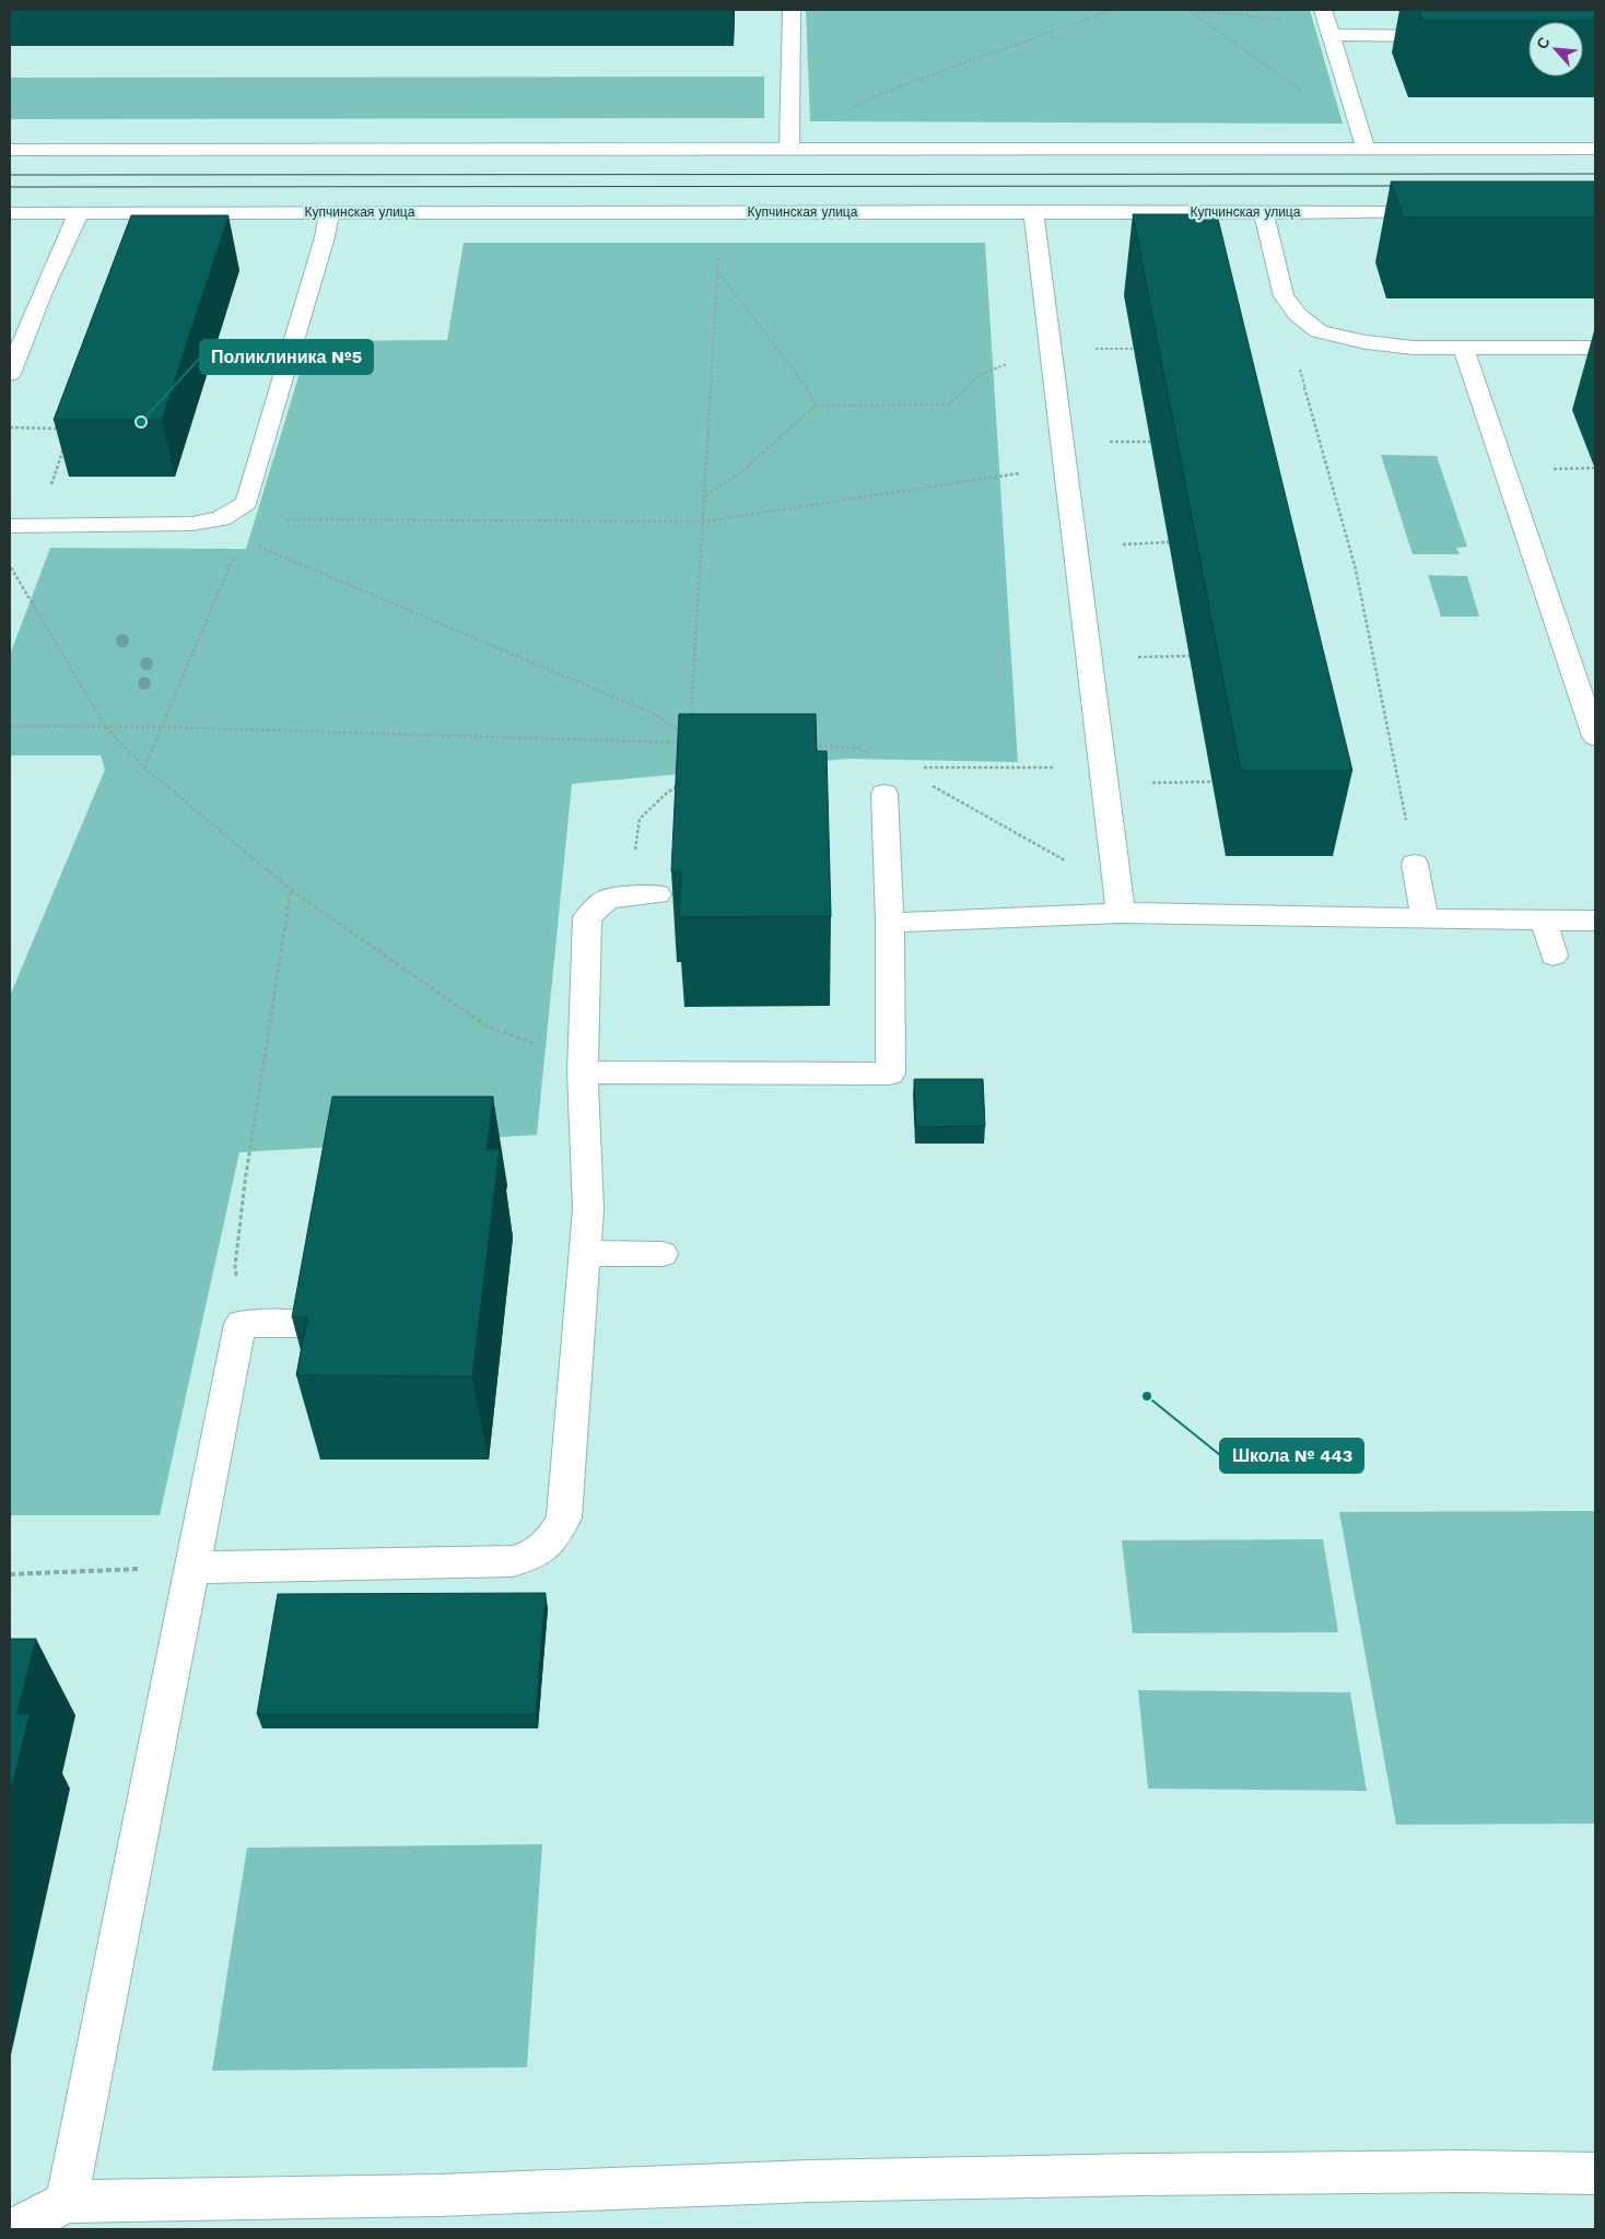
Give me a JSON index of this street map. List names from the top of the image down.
{
  "streets": {
    "street": ["Купчинская улица"]
  },
  "places": ["Поликлиника №5", "Школа № 443"],
  "north": "top left"
}
